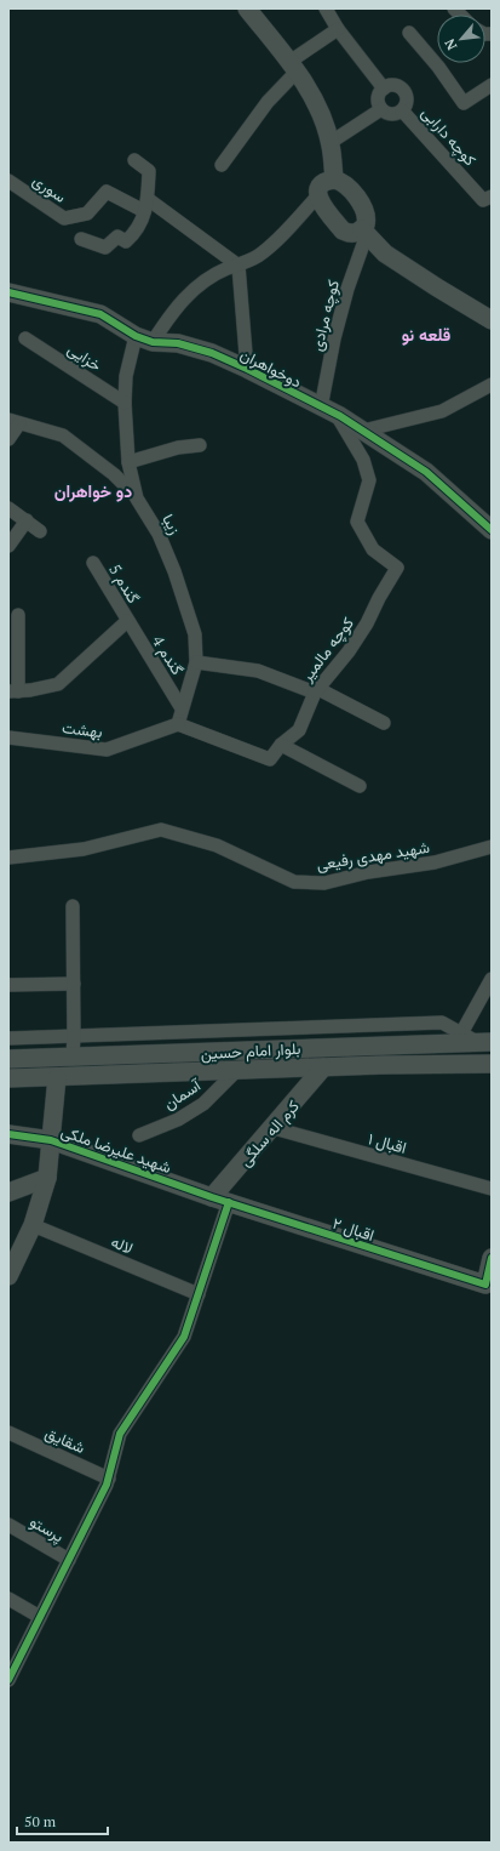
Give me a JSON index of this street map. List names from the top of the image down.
{
  "streets": {
    "street": [
      "کوچه دارابی",
      "سوری",
      "کوچه مرادی",
      "خزایی",
      "دوخواهران",
      "زیبا",
      "گندم 5",
      "کوچه مالمیر",
      "گندم 4",
      "بهشت",
      "شهید مهدی رفیعی",
      "بلوار امام حسین",
      "آسمان",
      "کرم اله سلگی",
      "اقبال ۱",
      "شهید علیرضا ملکی",
      "اقبال ۲",
      "لاله",
      "شقایق",
      "پرستو"
    ]
  },
  "crossings": [
    ["کوچه مرادی", "دوخواهران"],
    ["کوچه مرادی", "کوچه مالمیر"],
    ["خزایی", "زیبا"],
    ["دوخواهران", "زیبا"],
    ["دوخواهران", "کوچه مالمیر"],
    ["زیبا", "کوچه مالمیر"],
    ["زیبا", "گندم 4"],
    ["زیبا", "بهشت"],
    ["گندم 5", "گندم 4"],
    ["کوچه مالمیر", "بهشت"],
    ["بلوار امام حسین", "آسمان"],
    ["بلوار امام حسین", "کرم اله سلگی"],
    ["کرم اله سلگی", "اقبال ۱"],
    ["کرم اله سلگی", "شهید علیرضا ملکی"],
    ["کرم اله سلگی", "اقبال ۲"],
    ["شهید علیرضا ملکی", "اقبال ۲"]
  ],
  "districts": ["قلعه نو", "دو خواهران"],
  "scale_bar": "50 m",
  "north": "bottom left"
}
